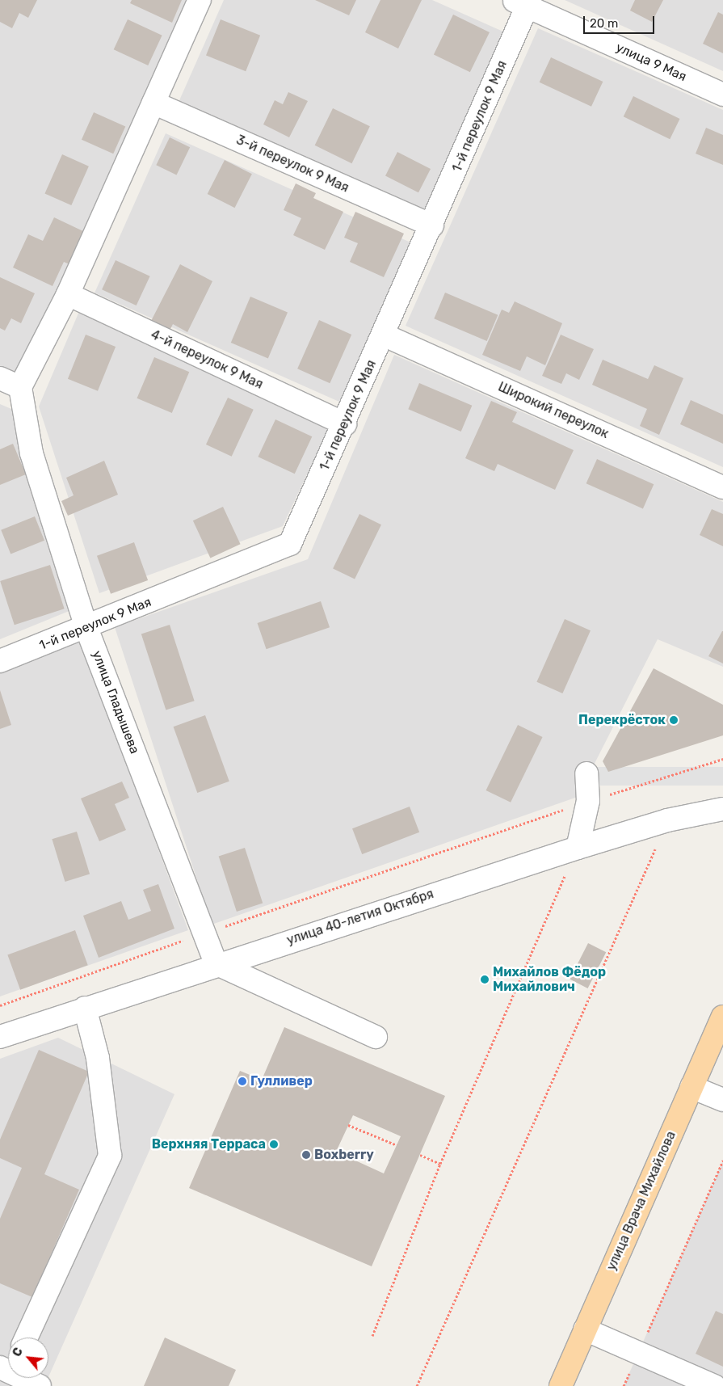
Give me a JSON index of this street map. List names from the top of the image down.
{
  "streets": {
    "main road": ["улица Врача Михайлова"],
    "street": [
      "улица 9 Мая",
      "1-й переулок 9 Мая",
      "3-й переулок 9 Мая",
      "4-й переулок 9 Мая",
      "Широкий переулок",
      "улица Гладышева",
      "улица 40-летия Октября"
    ]
  },
  "crossings": [
    ["улица 9 Мая", "1-й переулок 9 Мая"],
    ["1-й переулок 9 Мая", "3-й переулок 9 Мая"],
    ["1-й переулок 9 Мая", "4-й переулок 9 Мая"],
    ["1-й переулок 9 Мая", "Широкий переулок"],
    ["1-й переулок 9 Мая", "улица Гладышева"],
    ["улица Гладышева", "улица 40-летия Октября"]
  ],
  "places": [
    "Перекрёсток",
    "Михайлов Фёдор Михайлович",
    "Гулливер",
    "Верхняя Терраса",
    "Boxberry"
  ],
  "scale_bar": "20 m",
  "north": "top left"
}
